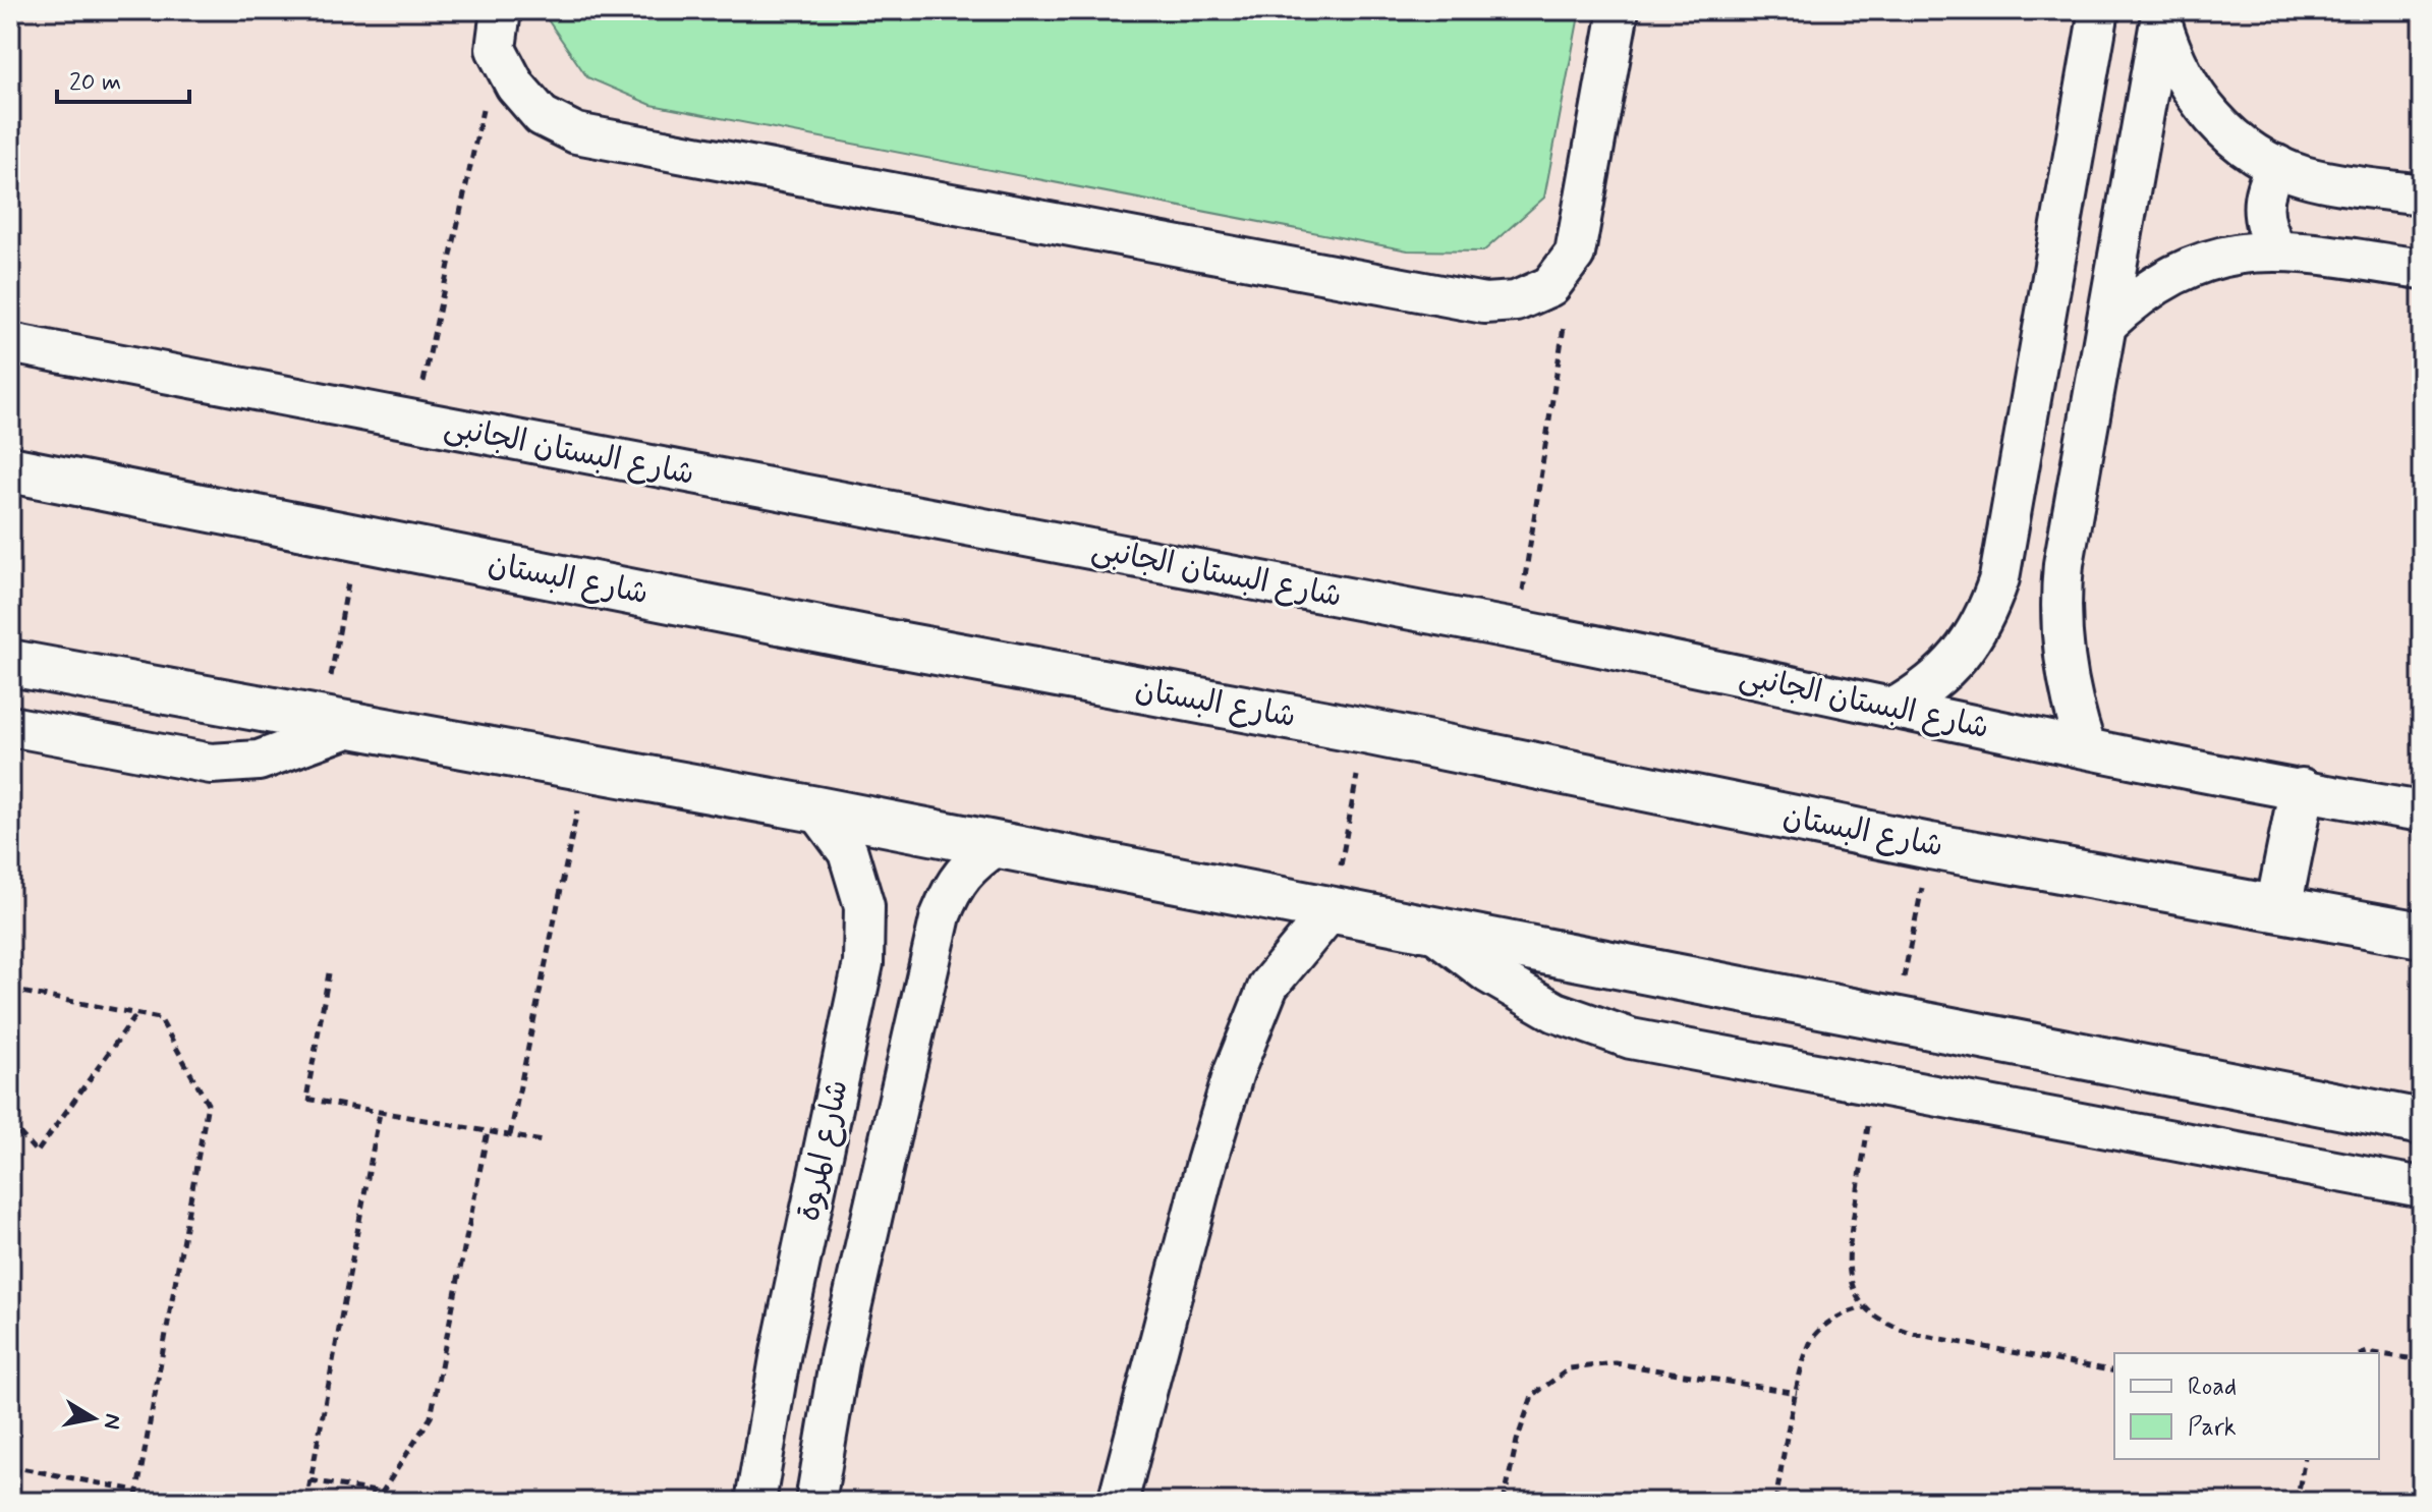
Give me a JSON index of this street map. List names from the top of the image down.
{
  "streets": {
    "street": ["شارع البستان الجانبى", "شارع البستان", "شارع المروة"]
  },
  "legend": ["Road", "Park"],
  "scale_bar": "20 m",
  "north": "right"
}
